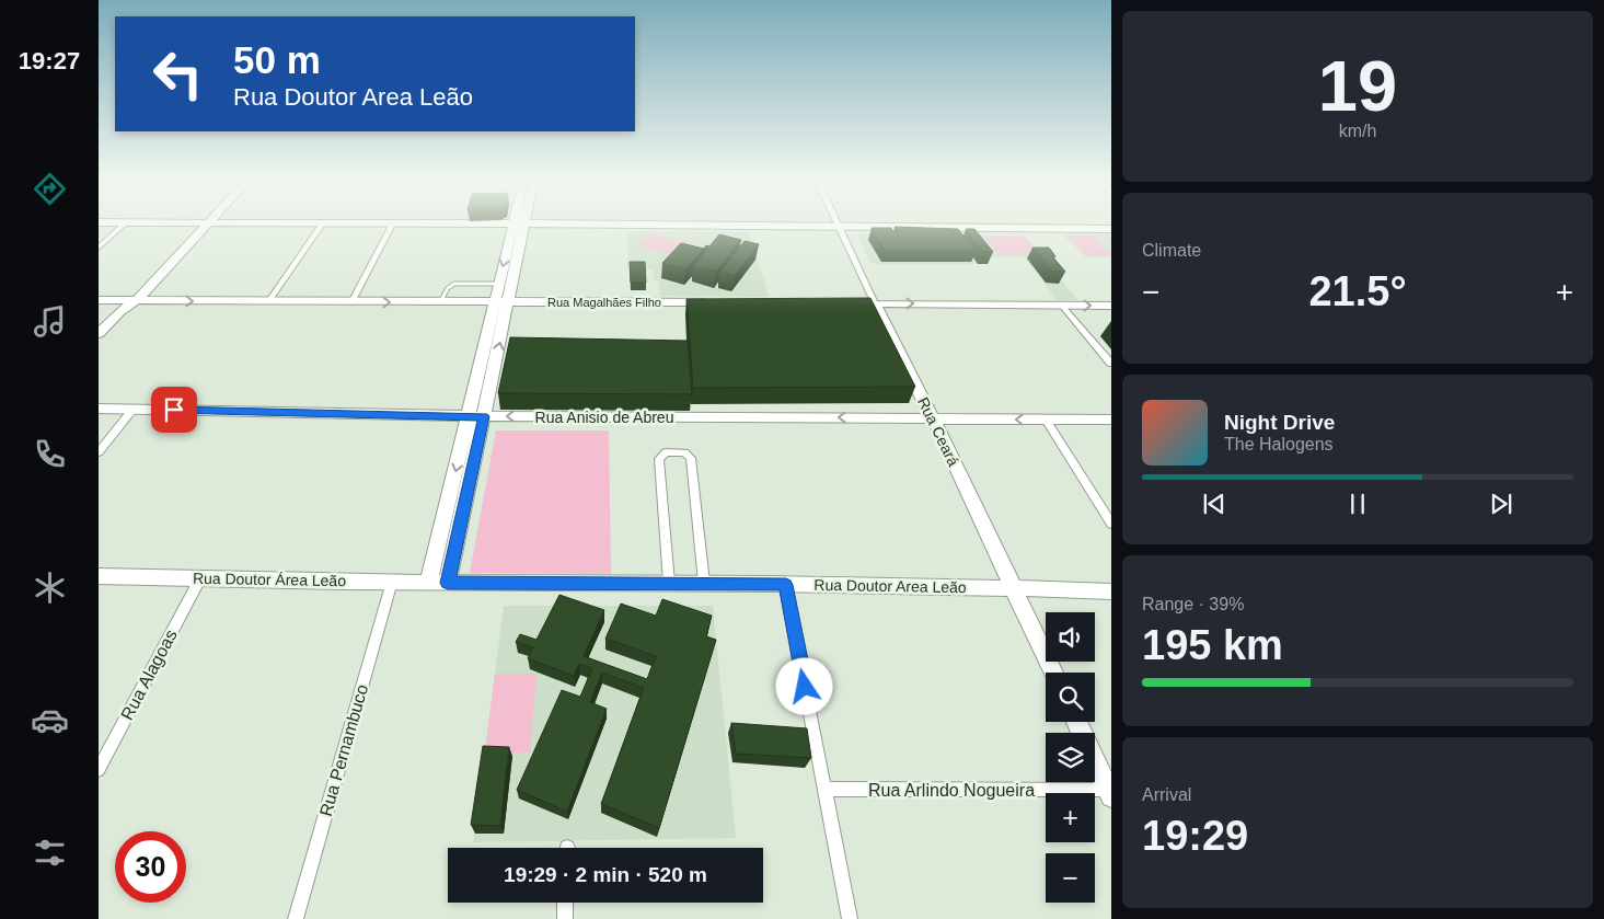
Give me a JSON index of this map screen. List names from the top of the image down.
{
  "streets": {
    "main road": [
      "Rua Magalhães Filho",
      "Rua Anisio de Abreu",
      "Rua Ceará",
      "Rua Doutor Área Leão",
      "Rua Doutor Area Leão"
    ],
    "street": ["Rua Alagoas", "Rua Pernambuco", "Rua Arlindo Nogueira"]
  },
  "crossings": [
    ["Rua Anisio de Abreu", "Rua Ceará"],
    ["Rua Ceará", "Rua Doutor Area Leão"],
    ["Rua Doutor Área Leão", "Rua Doutor Area Leão"],
    ["Rua Doutor Área Leão", "Rua Alagoas"],
    ["Rua Doutor Área Leão", "Rua Pernambuco"]
  ],
  "one_way": ["Rua Magalhães Filho"],
  "page": {
    "tabs": "19:27",
    "tile": [
      ["19", "km/h"],
      "Climate",
      ["Range · 39%", "195 km"],
      ["Arrival", "19:29"]
    ],
    "turn": ["50 m", "Rua Doutor Area Leão"],
    "heat": ["−", "21.5°", "+"],
    "song": ["Night Drive", "The Halogens"],
    "map_buttons": ["+", "−"],
    "limit": "30",
    "trip": "19:29 · 2 min · 520 m"
  }
}
